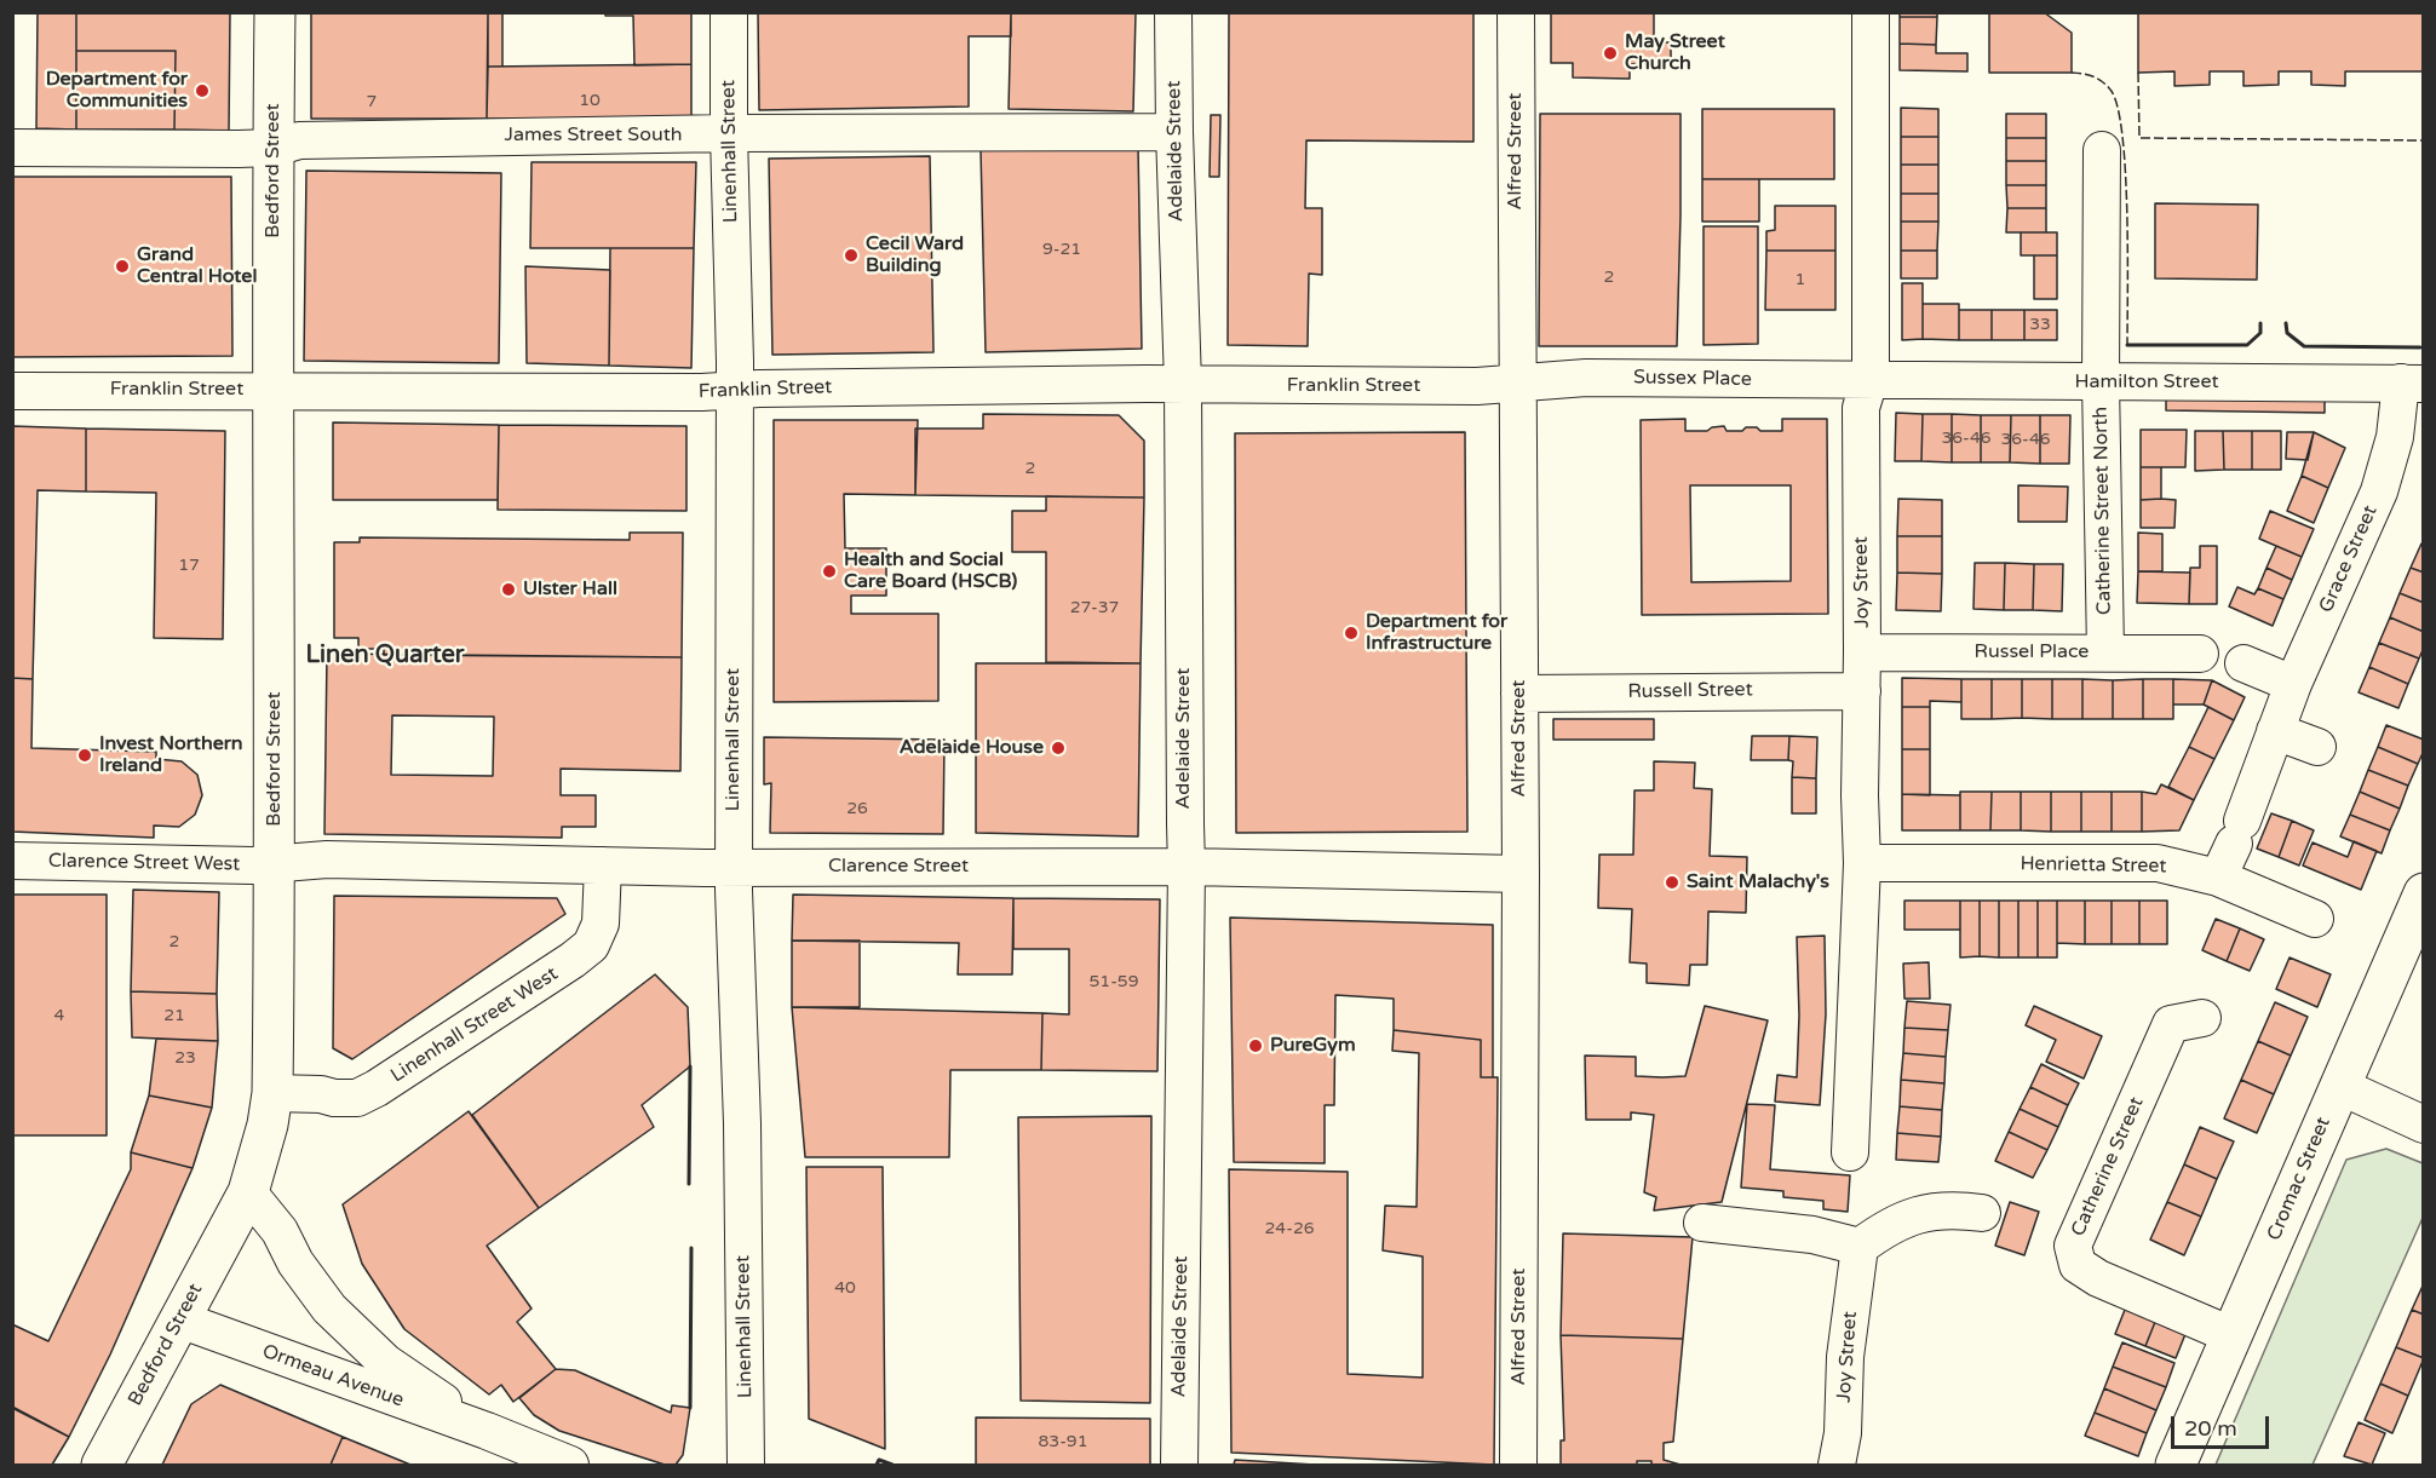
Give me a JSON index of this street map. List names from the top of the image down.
{
  "streets": {
    "main road": ["Bedford Street", "Cromac Street"],
    "street": [
      "James Street South",
      "Linenhall Street",
      "Adelaide Street",
      "Alfred Street",
      "Sussex Place",
      "Hamilton Street",
      "Franklin Street",
      "Catherine Street North",
      "Grace Street",
      "Joy Street",
      "Russel Place",
      "Russell Street",
      "Clarence Street West",
      "Henrietta Street",
      "Clarence Street",
      "Linenhall Street West",
      "Catherine Street",
      "Ormeau Avenue"
    ]
  },
  "crossings": [
    ["James Street South", "Linenhall Street"],
    ["James Street South", "Adelaide Street"],
    ["James Street South", "Bedford Street"],
    ["Linenhall Street", "Franklin Street"],
    ["Linenhall Street", "Clarence Street"],
    ["Adelaide Street", "Franklin Street"],
    ["Adelaide Street", "Clarence Street"],
    ["Alfred Street", "Sussex Place"],
    ["Alfred Street", "Franklin Street"],
    ["Alfred Street", "Russell Street"],
    ["Alfred Street", "Clarence Street"],
    ["Bedford Street", "Franklin Street"],
    ["Bedford Street", "Clarence Street West"],
    ["Bedford Street", "Clarence Street"],
    ["Bedford Street", "Linenhall Street West"],
    ["Bedford Street", "Ormeau Avenue"],
    ["Sussex Place", "Hamilton Street"],
    ["Sussex Place", "Franklin Street"],
    ["Sussex Place", "Joy Street"],
    ["Hamilton Street", "Catherine Street North"],
    ["Hamilton Street", "Grace Street"],
    ["Hamilton Street", "Joy Street"],
    ["Catherine Street North", "Russel Place"],
    ["Grace Street", "Henrietta Street"],
    ["Joy Street", "Russel Place"],
    ["Joy Street", "Russell Street"],
    ["Joy Street", "Henrietta Street"],
    ["Clarence Street West", "Clarence Street"],
    ["Clarence Street", "Linenhall Street West"],
    ["Catherine Street", "Cromac Street"]
  ],
  "districts": ["Linen Quarter"],
  "places": [
    "May Street Church",
    "Department for Communities",
    "Cecil Ward Building",
    "Grand Central Hotel",
    "Health and Social Care Board (HSCB)",
    "Ulster Hall",
    "Department for Infrastructure",
    "Adelaide House",
    "Invest Northern Ireland",
    "Saint Malachy's",
    "PureGym"
  ],
  "house_numbers": [
    "10",
    "7",
    "9-21",
    "2",
    "1",
    "33",
    "36-46",
    "36-46",
    "2",
    "17",
    "27-37",
    "26",
    "2",
    "51-59",
    "4",
    "21",
    "23",
    "24-26",
    "40",
    "83-91"
  ],
  "scale_bar": "20 m"
}
